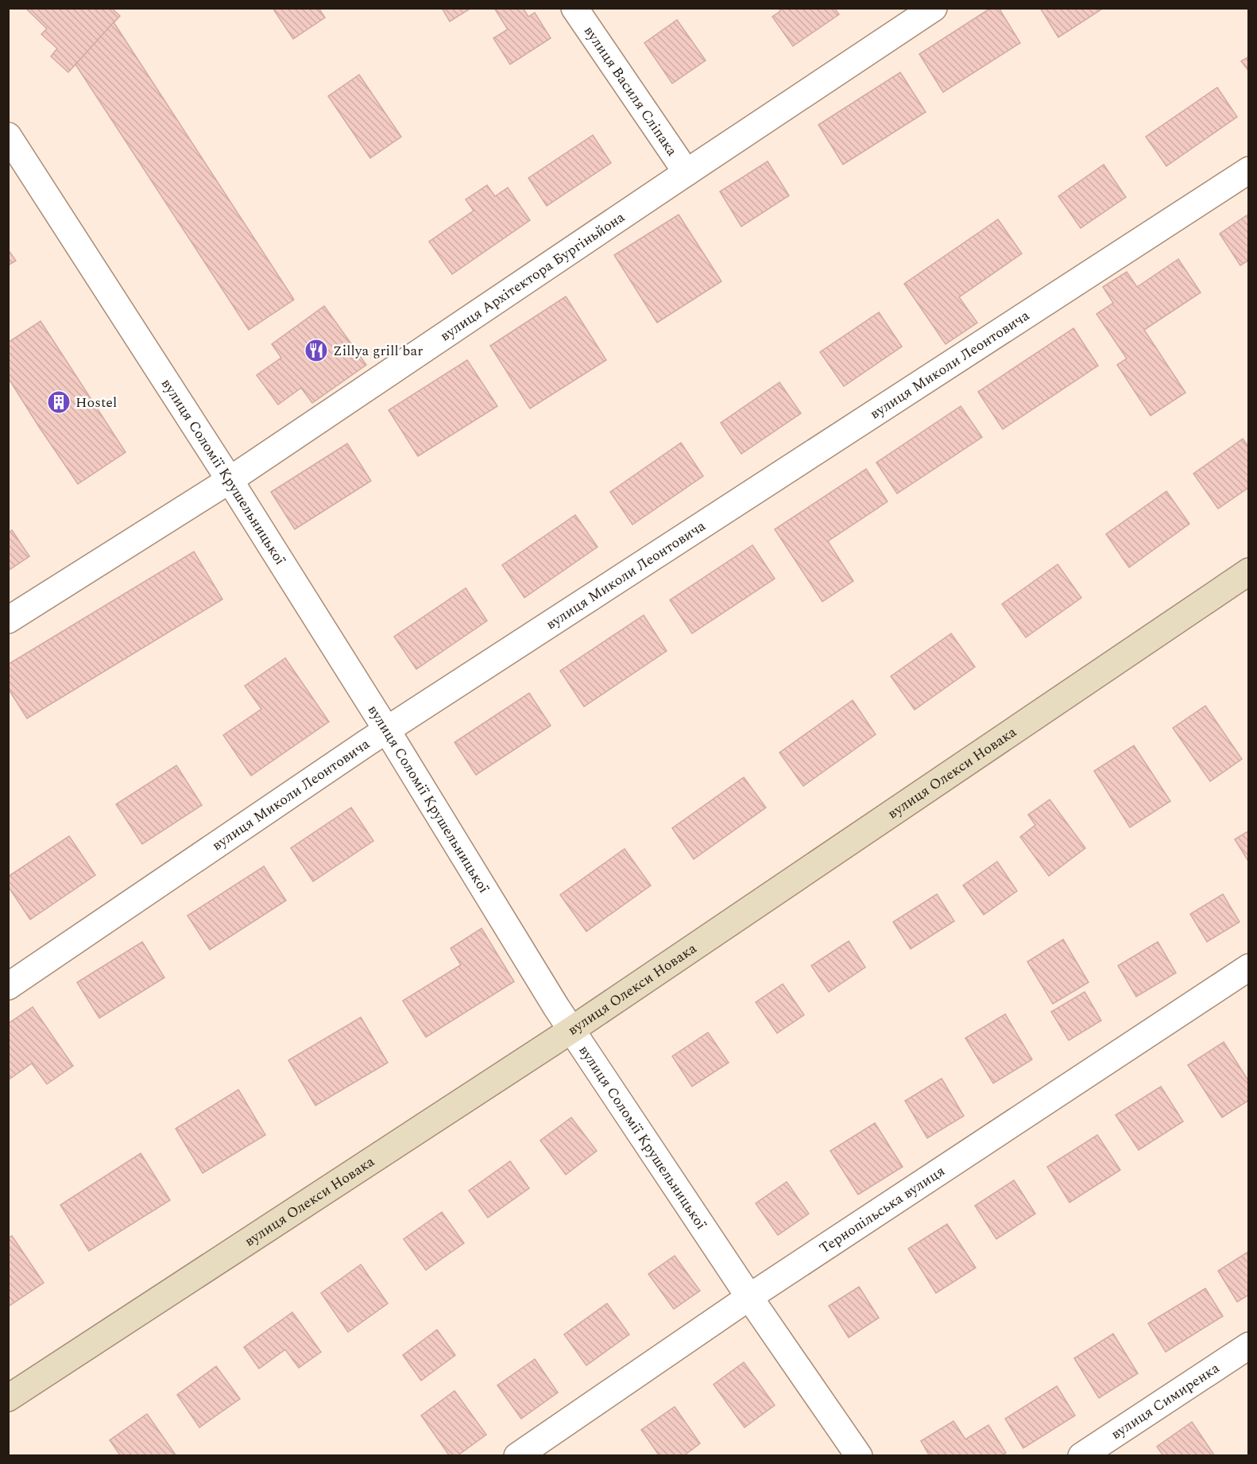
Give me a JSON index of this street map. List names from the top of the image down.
{
  "streets": {
    "main road": ["вулиця Олекси Новака"],
    "street": [
      "вулиця Василя Сліпака",
      "вулиця Архітектора Бургіньйона",
      "вулиця Миколи Леонтовича",
      "вулиця Соломії Крушельницької",
      "Тернопільська вулиця",
      "вулиця Симиренка"
    ]
  },
  "crossings": [
    ["вулиця Василя Сліпака", "вулиця Архітектора Бургіньйона"],
    ["вулиця Архітектора Бургіньйона", "вулиця Соломії Крушельницької"],
    ["вулиця Миколи Леонтовича", "вулиця Соломії Крушельницької"],
    ["вулиця Соломії Крушельницької", "вулиця Олекси Новака"],
    ["вулиця Соломії Крушельницької", "Тернопільська вулиця"]
  ],
  "places": {
    "restaurant": ["Zillya grill bar"],
    "building": ["Hostel"]
  }
}
